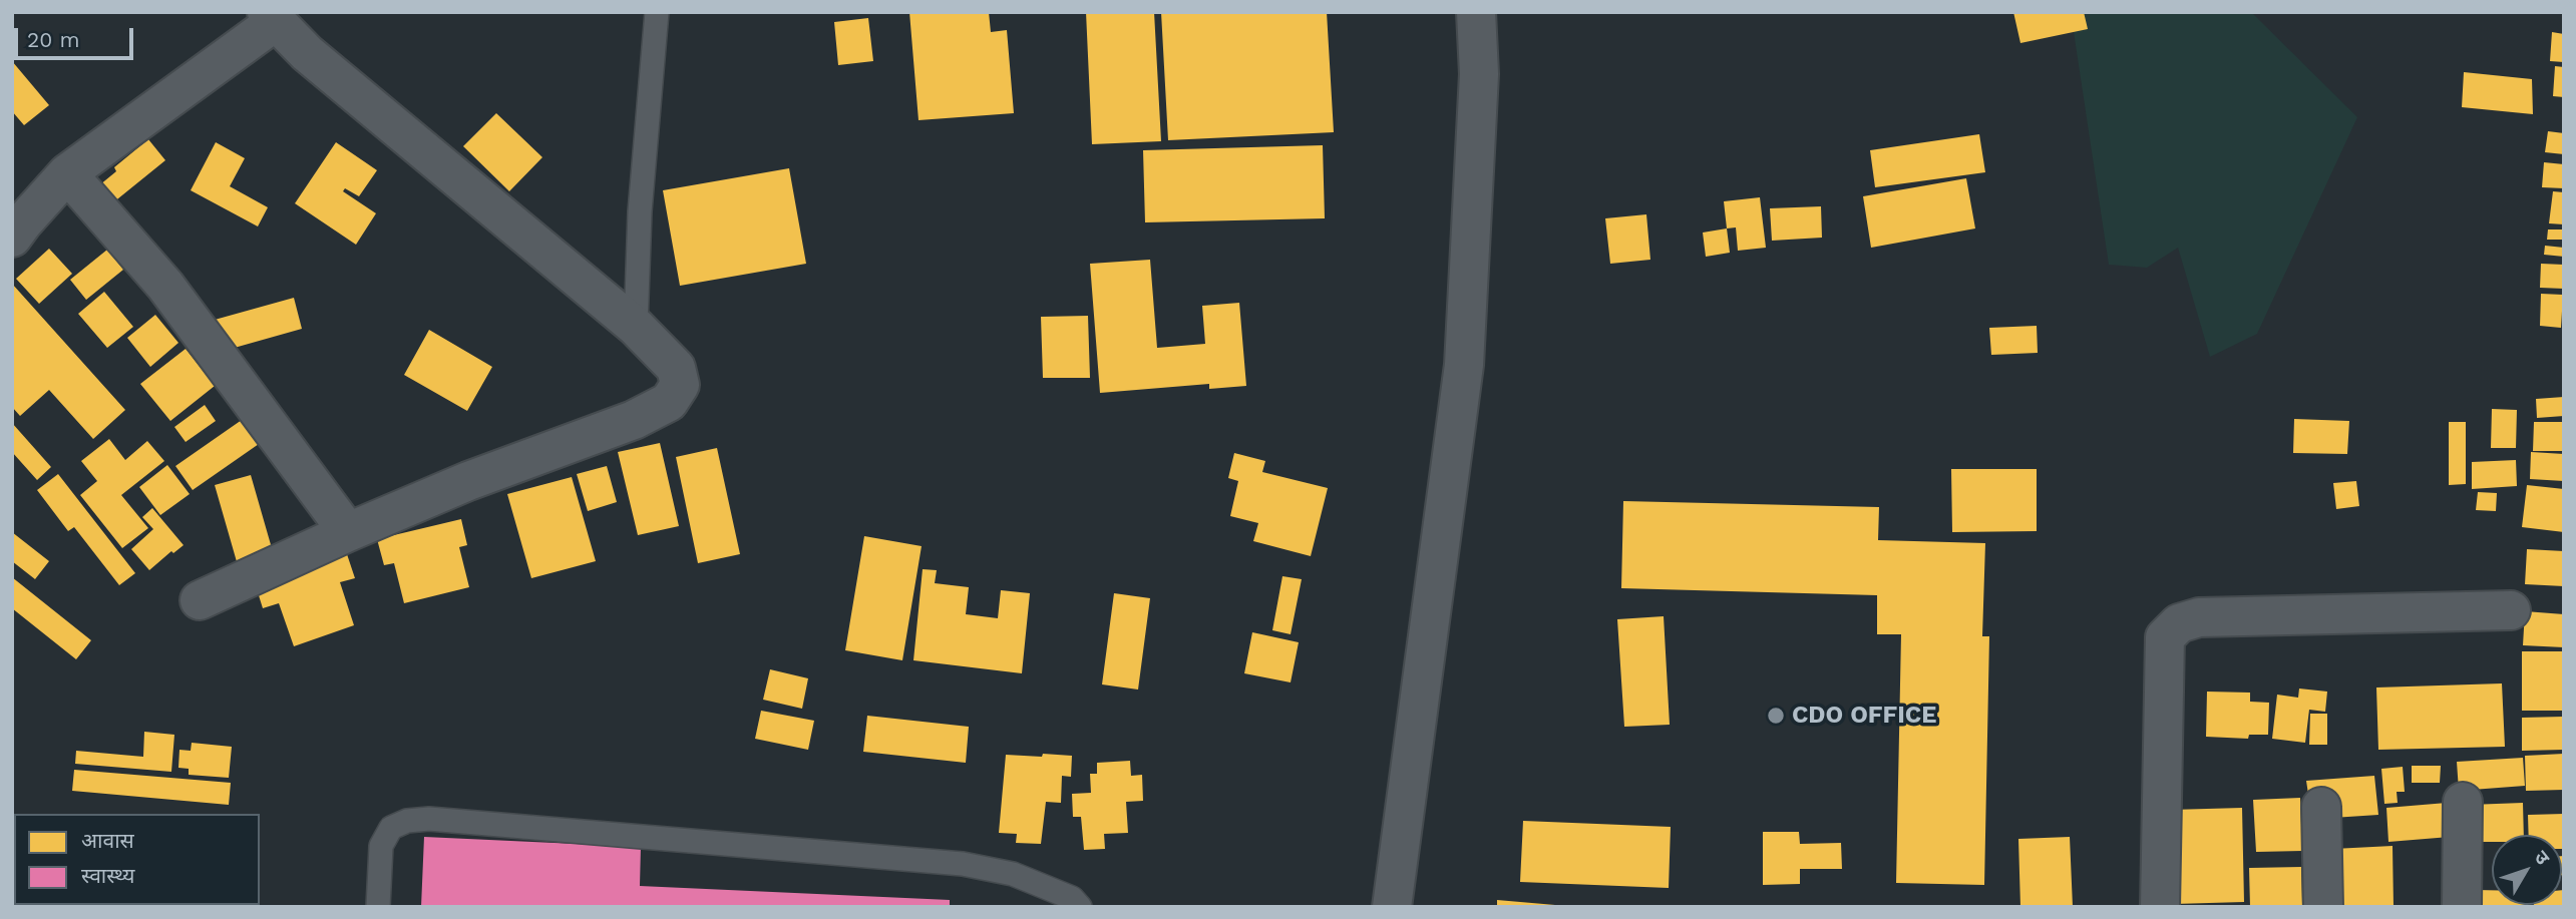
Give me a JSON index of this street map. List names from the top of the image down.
{
  "places": ["CDO OFFICE"],
  "legend": ["आवास", "स्वास्थ्य"],
  "scale_bar": "20 m",
  "north": "top right"
}
